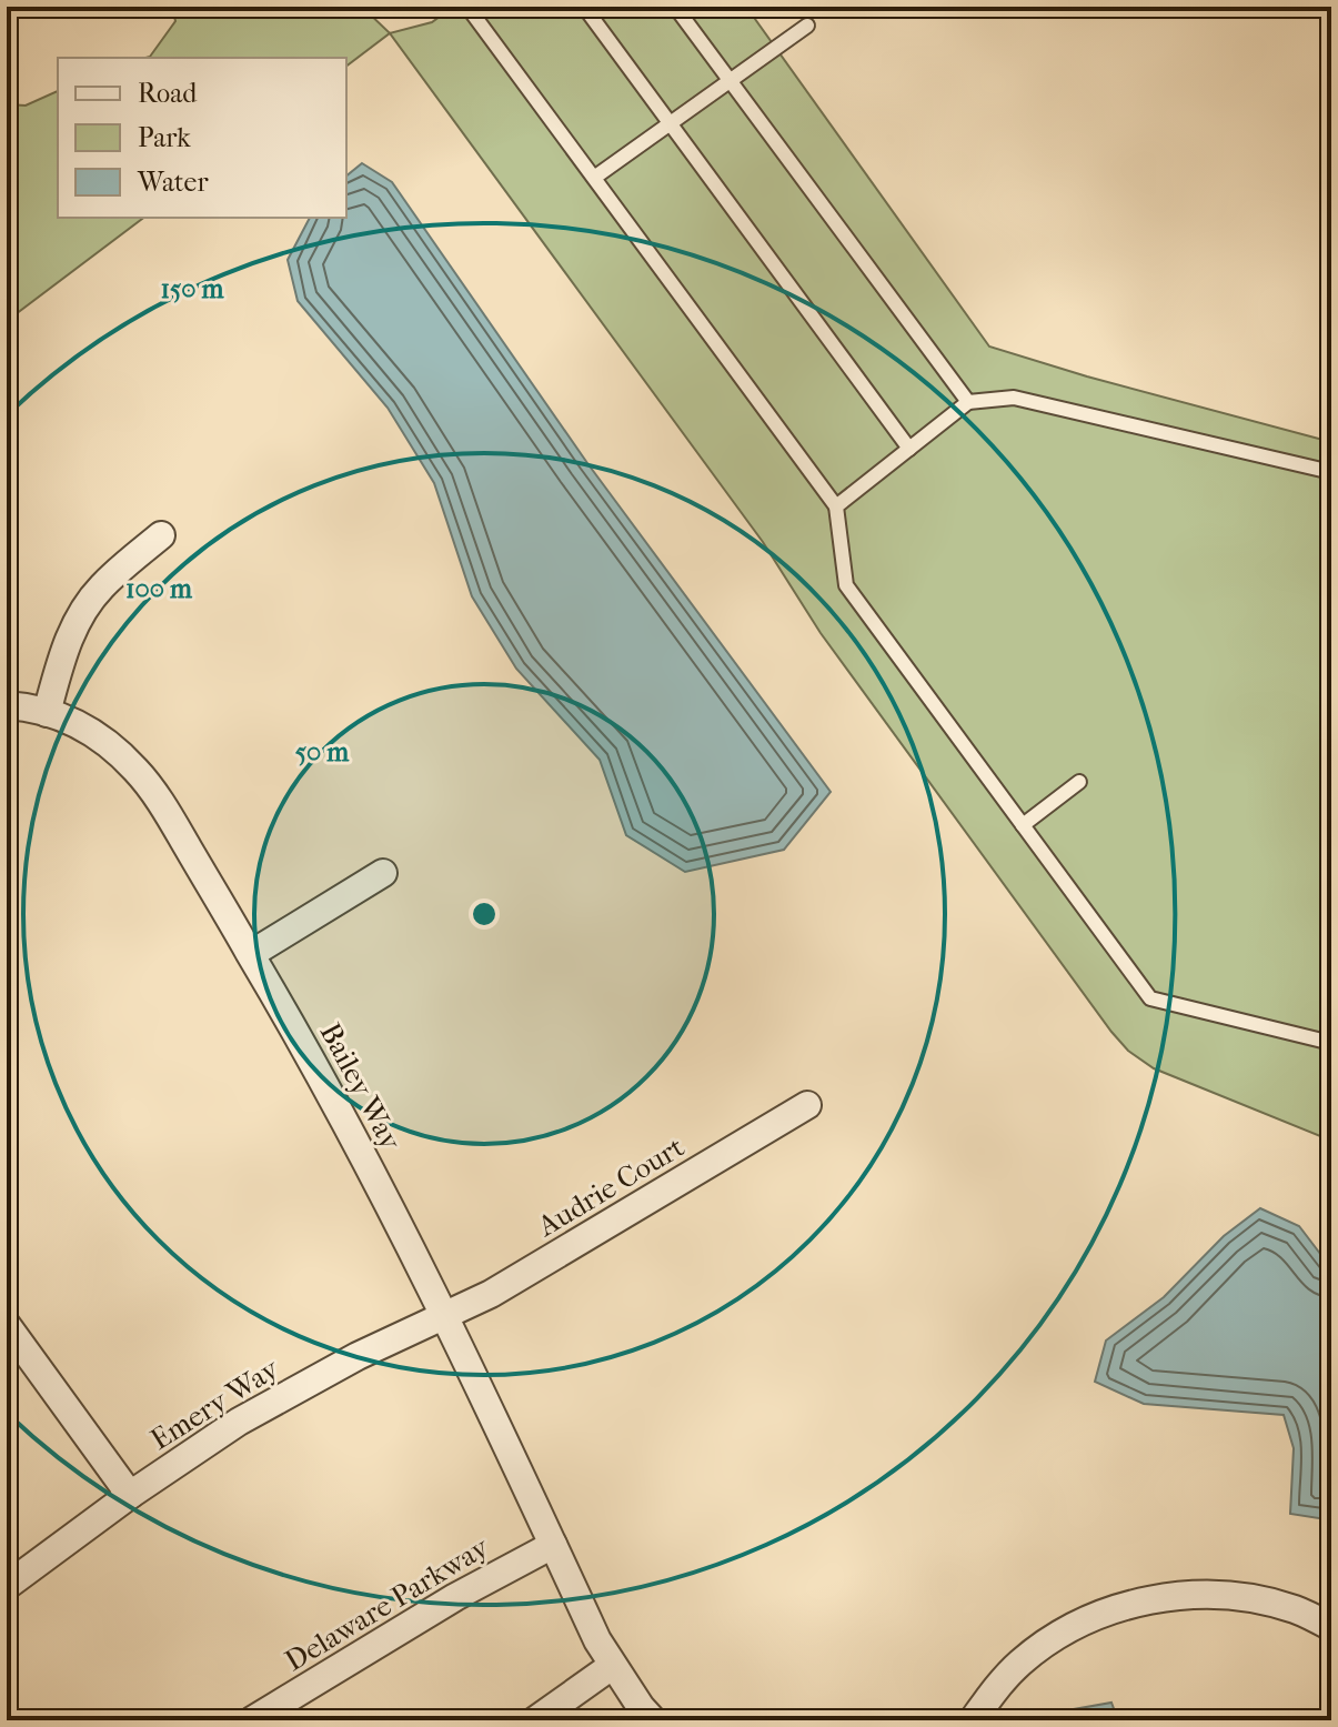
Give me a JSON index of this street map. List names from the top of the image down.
{
  "streets": {
    "street": [
      "Bailey Way",
      "Audrie Court",
      "Emery Way",
      "Delaware Parkway"
    ]
  },
  "crossings": [
    ["Bailey Way", "Audrie Court"],
    ["Bailey Way", "Emery Way"],
    ["Bailey Way", "Delaware Parkway"],
    ["Audrie Court", "Emery Way"]
  ],
  "legend": ["Road", "Park", "Water"],
  "rings": ["150 m", "100 m", "50 m"]
}
